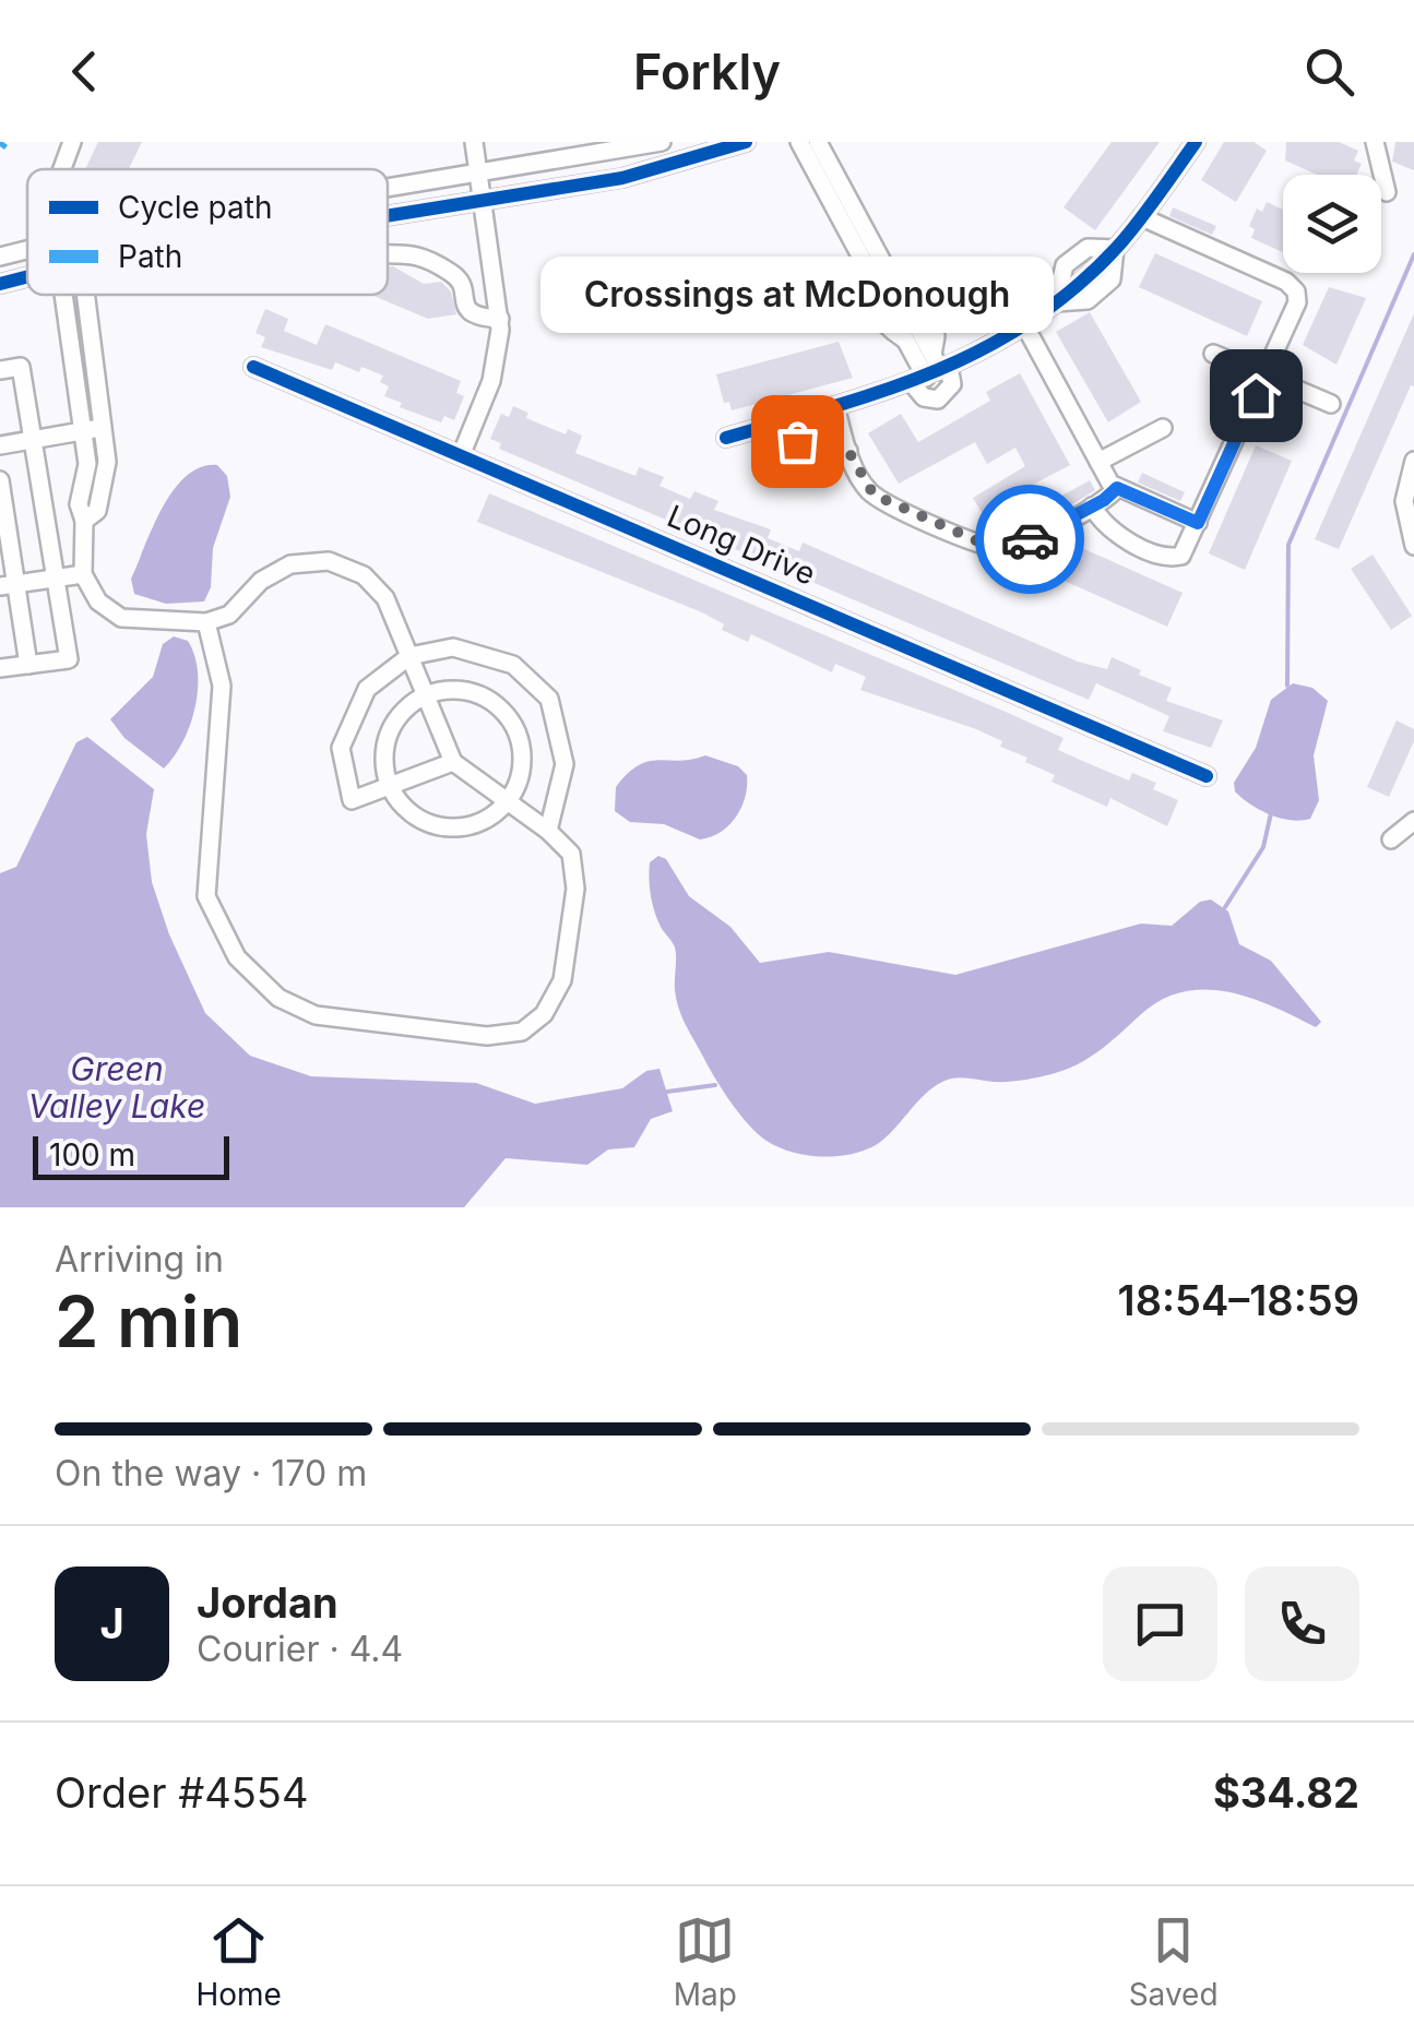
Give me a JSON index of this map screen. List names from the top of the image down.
{
  "streets": {
    "street": ["Long Drive"]
  },
  "water": ["Green Valley Lake"],
  "places": ["Crossings at McDonough"],
  "legend": ["Cycle path", "Path"],
  "scale_bar": "100 m",
  "page": {
    "header": "Forkly",
    "bubble": "Crossings at McDonough",
    "scale": "100 m",
    "heading": ["2 min", "Arriving in", "18:54–18:59"],
    "panel": [
      "Jordan",
      "Courier · 4.4",
      "Order #4554",
      "$34.82"
    ],
    "bar": "On the way · 170 m",
    "round": "J",
    "tabs": ["Home", "Map", "Saved"]
  }
}
